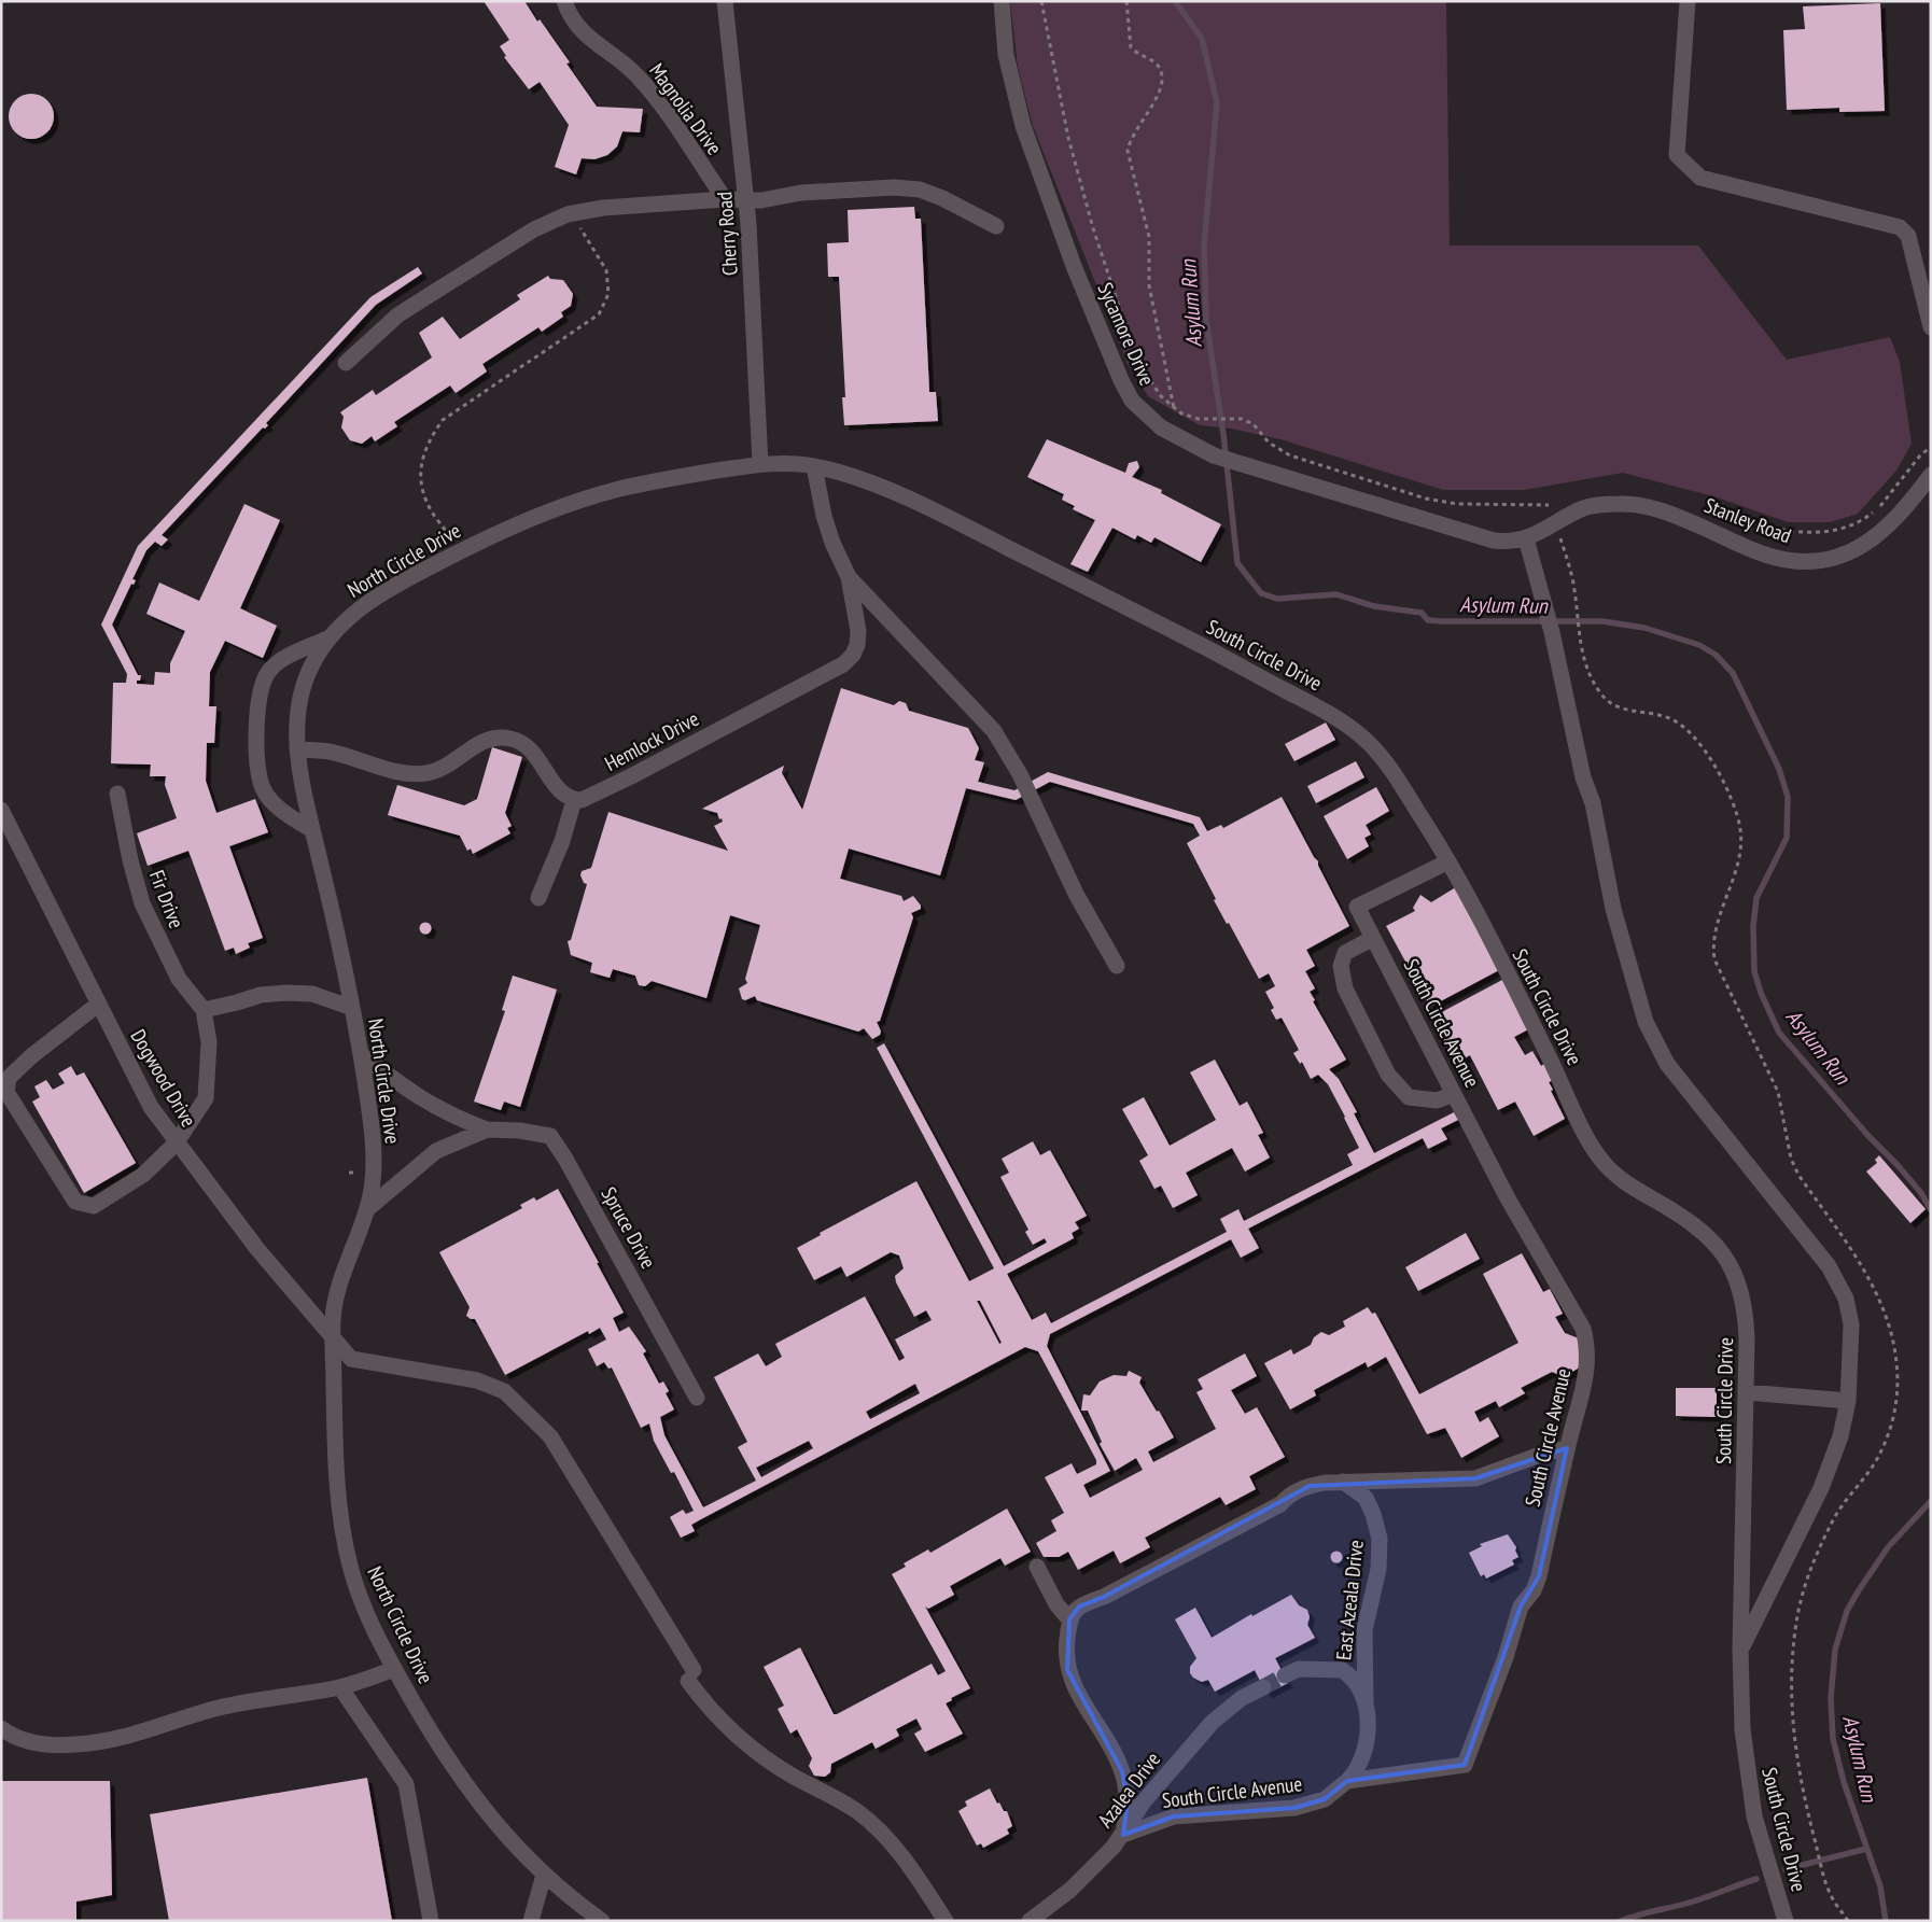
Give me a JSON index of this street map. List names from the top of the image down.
{
  "streets": {
    "street": [
      "Magnolia Drive",
      "Cherry Road",
      "Sycamore Drive",
      "Stanley Road",
      "North Circle Drive",
      "South Circle Drive",
      "Hemlock Drive",
      "Fir Drive",
      "South Circle Avenue",
      "Dogwood Drive",
      "Spruce Drive",
      "East Azeala Drive",
      "Azalea Drive"
    ]
  },
  "crossings": [
    ["Cherry Road", "North Circle Drive"],
    ["Cherry Road", "South Circle Drive"],
    ["Sycamore Drive", "Stanley Road"],
    ["North Circle Drive", "South Circle Drive"],
    ["North Circle Drive", "Dogwood Drive"],
    ["North Circle Drive", "Spruce Drive"],
    ["South Circle Drive", "Hemlock Drive"],
    ["South Circle Drive", "South Circle Avenue"],
    ["Fir Drive", "Dogwood Drive"],
    ["South Circle Avenue", "Azalea Drive"]
  ],
  "water": ["Asylum Run"]
}
